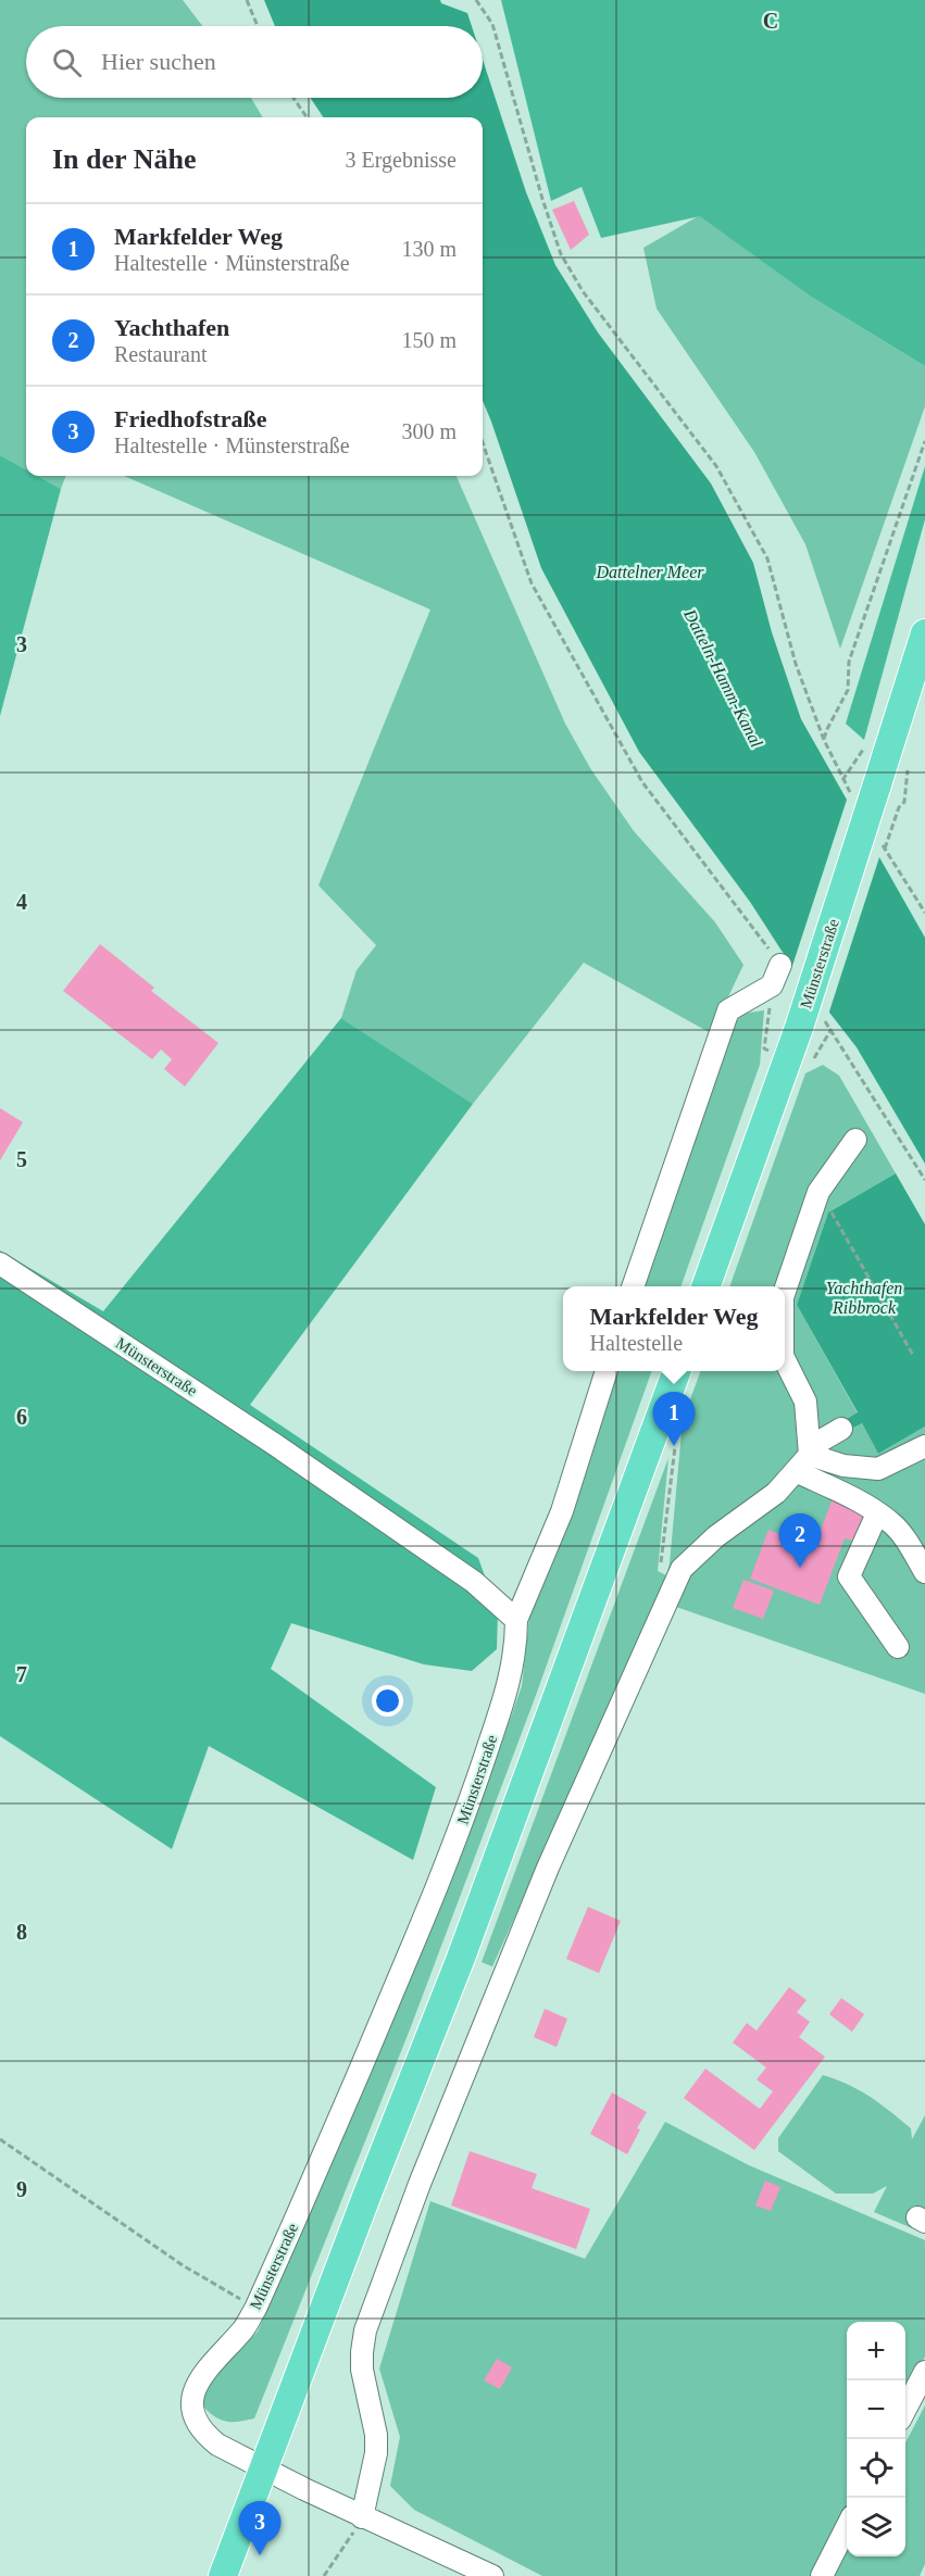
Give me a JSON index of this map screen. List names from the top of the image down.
{
  "streets": {
    "main road": ["Münsterstraße"]
  },
  "water": ["Dattelner Meer", "Datteln-Hamm-Kanal", "Yachthafen Ribbrock"],
  "page": {
    "search": "Hier suchen",
    "heading": ["In der Nähe", "3 Ergebnisse"],
    "list": [
      {
        "mark": "1",
        "name": "Markfelder Weg",
        "note": "Haltestelle · Münsterstraße",
        "value": "130 m"
      },
      {
        "mark": "2",
        "name": "Yachthafen",
        "note": "Restaurant",
        "value": "150 m"
      },
      {
        "mark": "3",
        "name": "Friedhofstraße",
        "note": "Haltestelle · Münsterstraße",
        "value": "300 m"
      }
    ],
    "popup": ["Markfelder Weg", "Haltestelle"],
    "pins": ["1", "2", "3"],
    "map_buttons": ["+", "−"]
  },
  "grid": {
    "columns": ["C"],
    "rows": [
      "3",
      "4",
      "5",
      "6",
      "7",
      "8",
      "9"
    ]
  }
}
